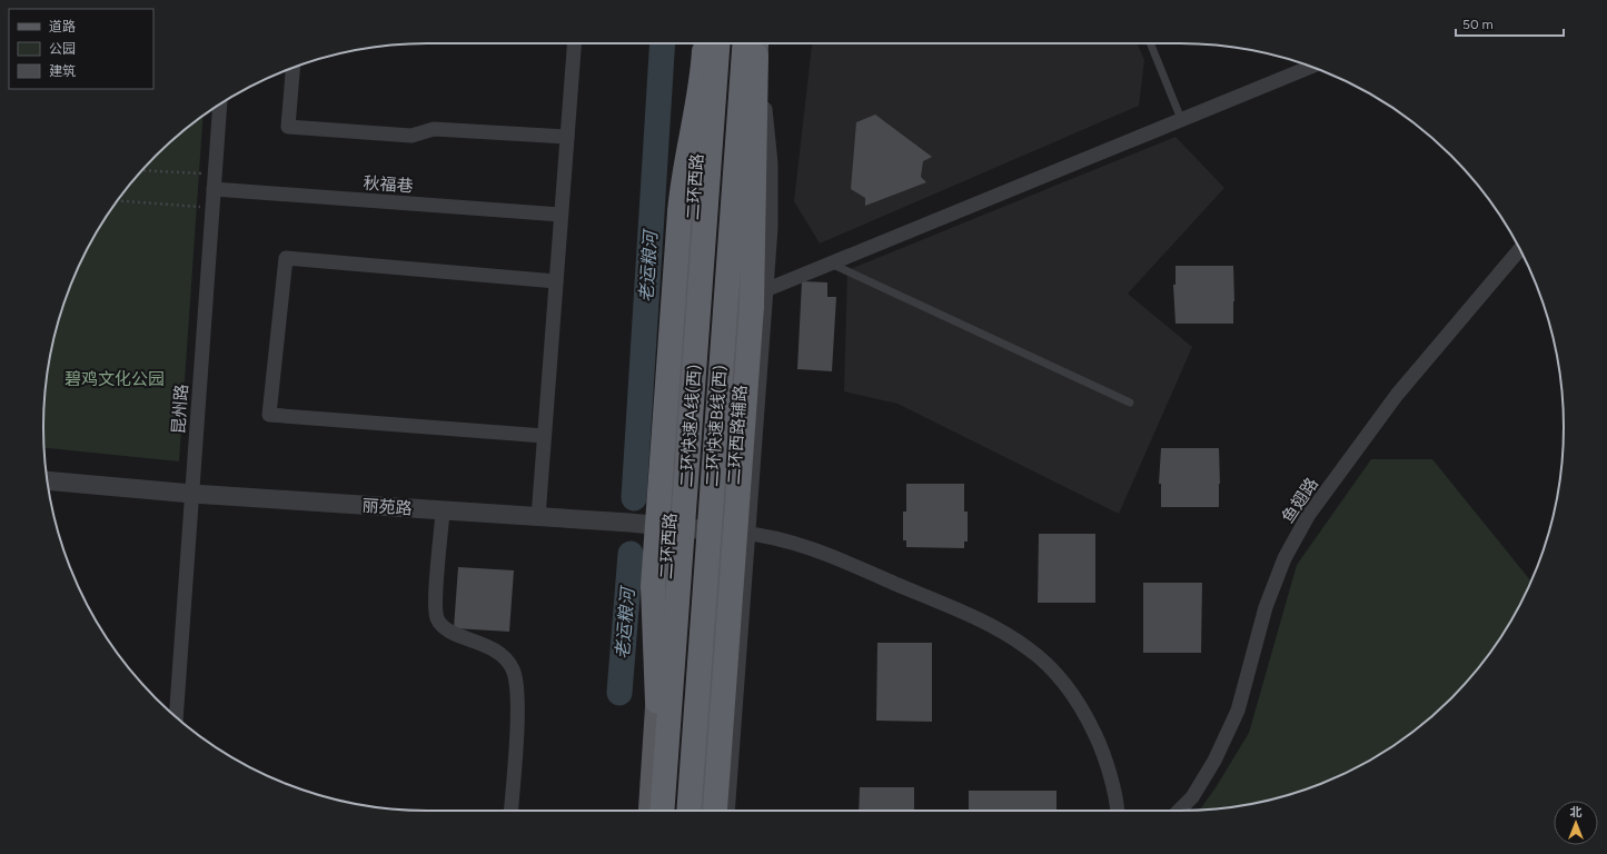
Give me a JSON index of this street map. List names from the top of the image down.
{
  "streets": {
    "highway": ["二环快速A线(西)", "二环快速B线(西)"],
    "main road": ["二环西路"],
    "street": [
      "秋福巷",
      "昆州路",
      "二环西路辅路",
      "鱼翅路",
      "丽苑路"
    ]
  },
  "crossings": [
    ["秋福巷", "昆州路"],
    ["二环西路", "丽苑路"],
    ["昆州路", "丽苑路"],
    ["二环西路辅路", "丽苑路"]
  ],
  "water": ["老运粮河"],
  "parks": ["碧鸡文化公园"],
  "legend": ["道路", "公园", "建筑"],
  "scale_bar": "50 m",
  "north": "top"
}
